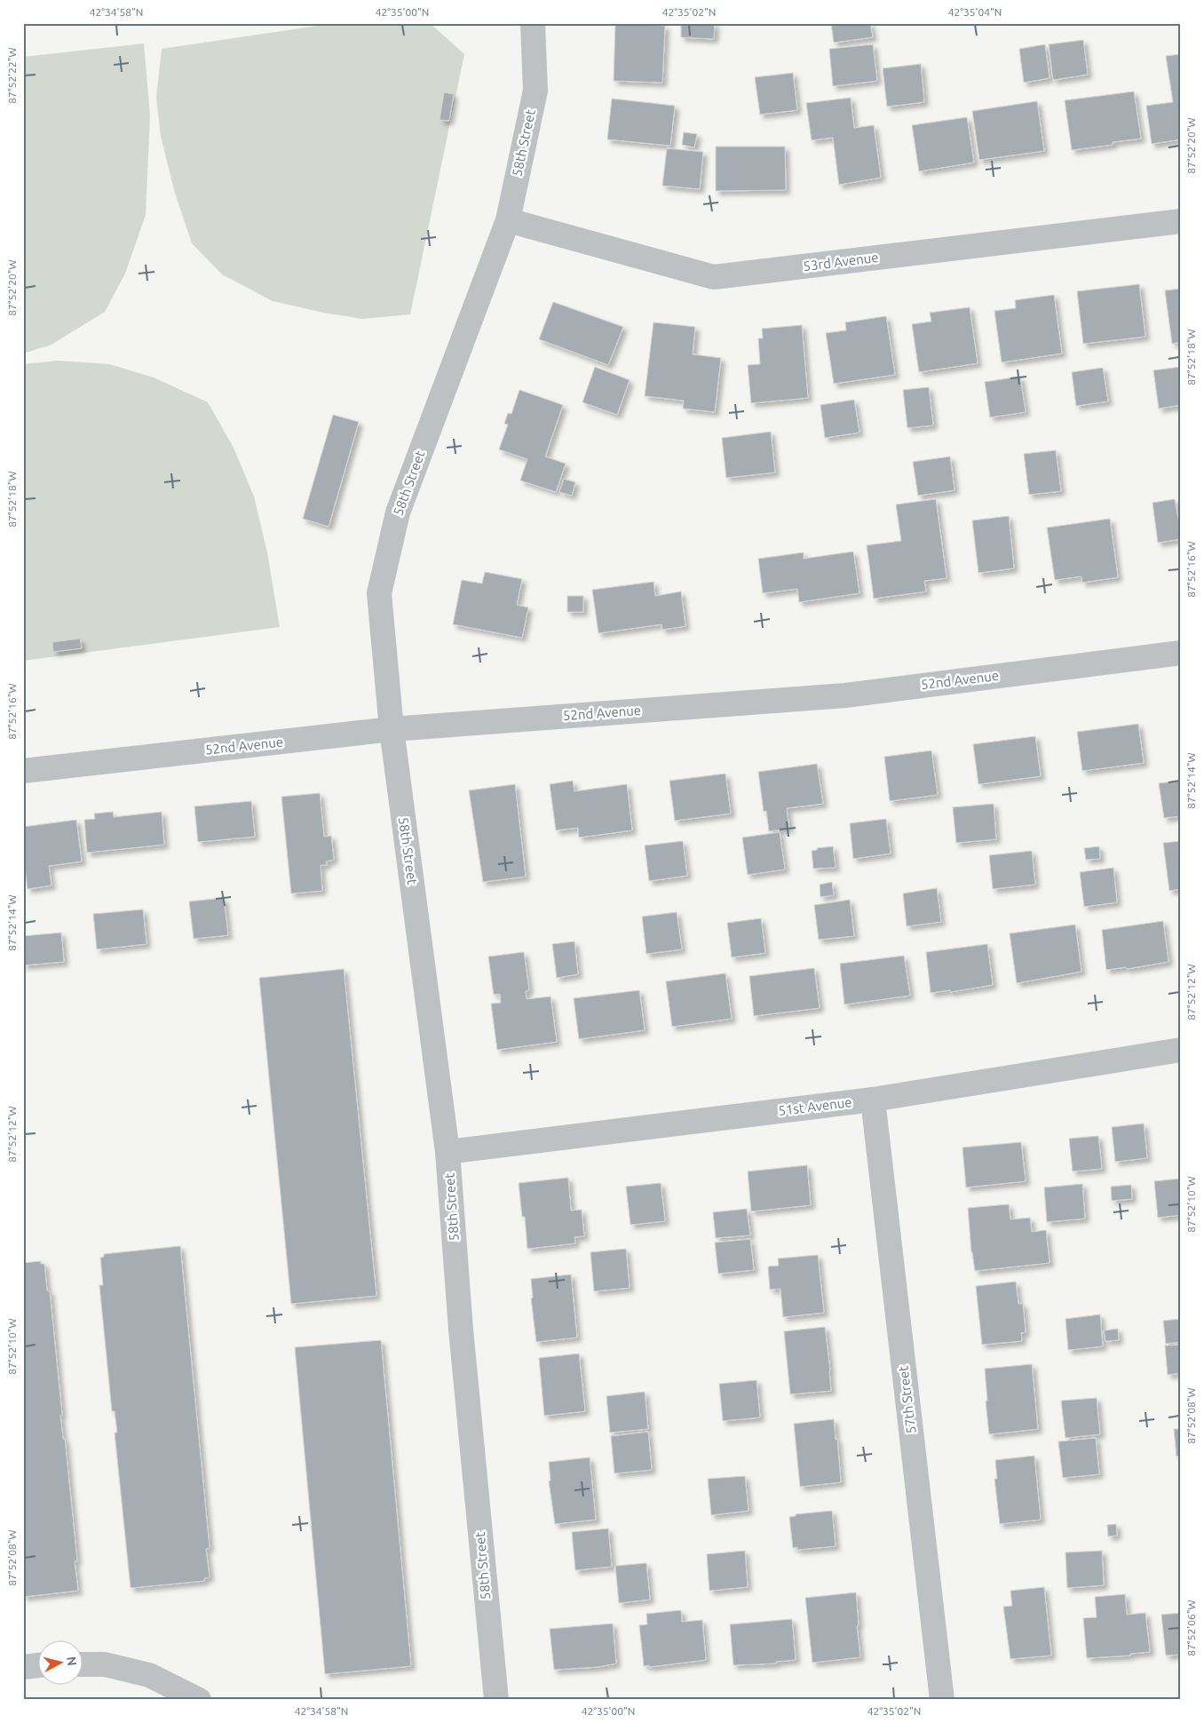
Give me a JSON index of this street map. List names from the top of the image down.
{
  "streets": {
    "street": [
      "58th Street",
      "53rd Avenue",
      "52nd Avenue",
      "51st Avenue",
      "57th Street"
    ]
  },
  "crossings": [
    ["58th Street", "53rd Avenue"],
    ["58th Street", "52nd Avenue"],
    ["58th Street", "51st Avenue"],
    ["51st Avenue", "57th Street"]
  ],
  "north": "right",
  "coordinates": [
    "42°34'58\"N",
    "42°35'00\"N",
    "42°35'02\"N",
    "42°35'04\"N",
    "87°52'22\"W",
    "87°52'20\"W",
    "87°52'18\"W",
    "87°52'16\"W",
    "87°52'14\"W",
    "87°52'12\"W",
    "87°52'10\"W",
    "87°52'08\"W",
    "87°52'06\"W"
  ]
}
